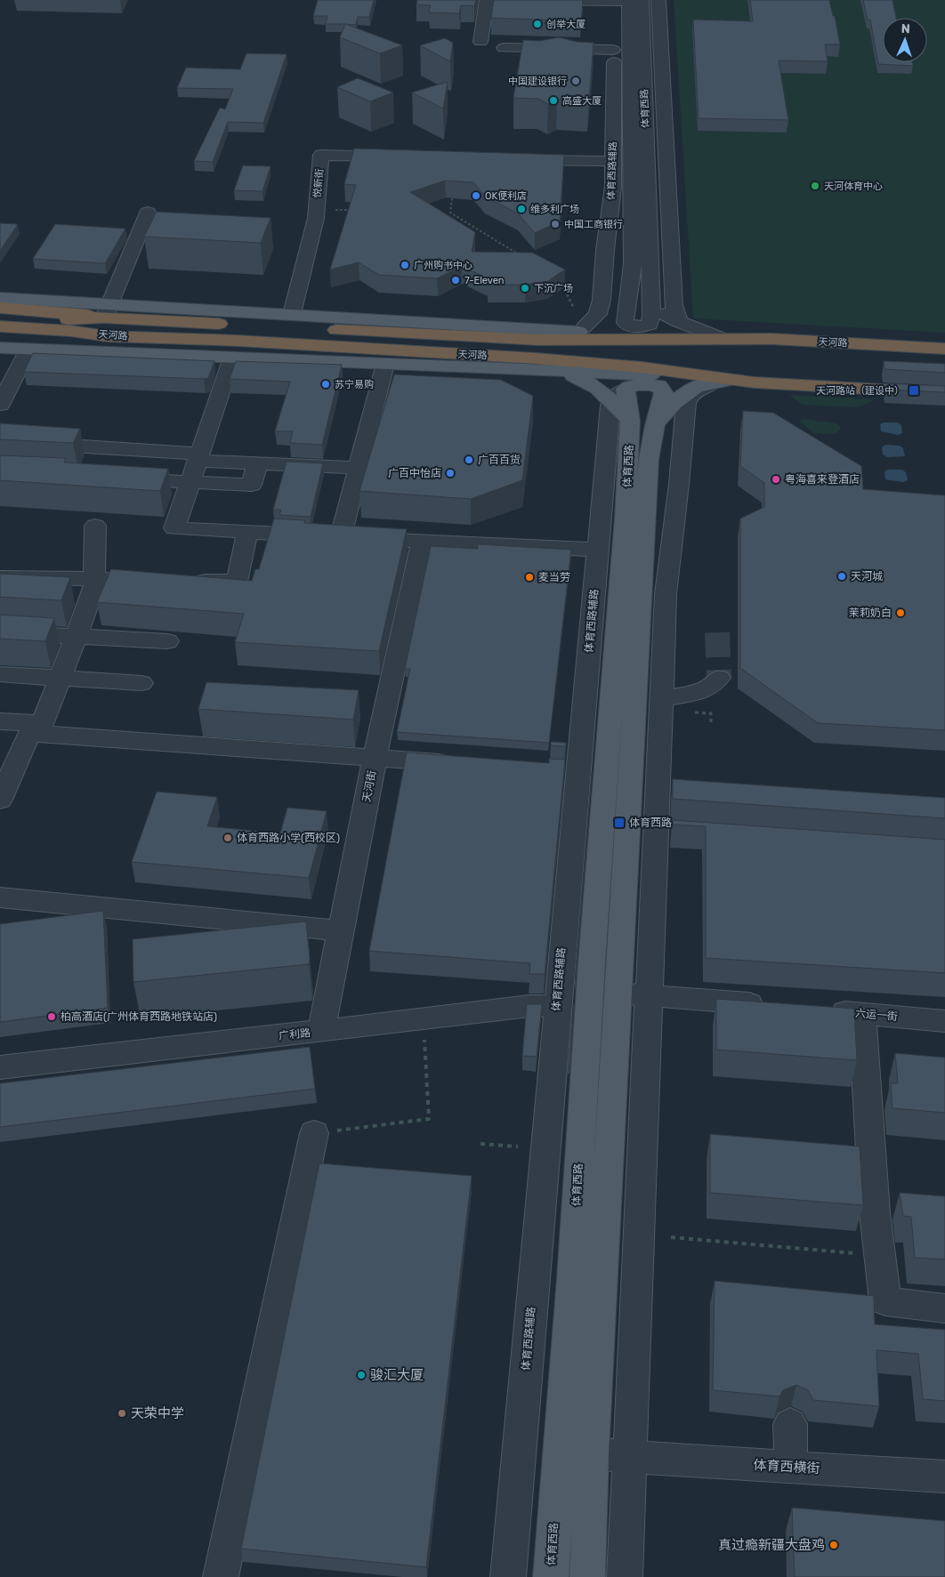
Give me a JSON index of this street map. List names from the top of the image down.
{
  "streets": {
    "highway": ["天河路"],
    "main road": ["体育西路"],
    "street": [
      "体育西路辅路",
      "悦新街",
      "天河街",
      "六运一街",
      "广利路",
      "体育西横街"
    ]
  },
  "crossings": [
    ["体育西路", "广利路"],
    ["体育西路", "体育西横街"],
    ["体育西路辅路", "广利路"],
    ["天河街", "广利路"]
  ],
  "places": {
    "other": [
      "创举大厦",
      "中国建设银行",
      "高盛大厦",
      "天河体育中心",
      "OK便利店",
      "维多利广场",
      "中国工商银行",
      "广州购书中心",
      "7-Eleven",
      "下沉广场",
      "苏宁易购",
      "广百百货",
      "广百中怡店",
      "粤海喜来登酒店",
      "天河城",
      "麦当劳",
      "茉莉奶白",
      "体育西路小学(西校区)",
      "柏高酒店(广州体育西路地铁站店)",
      "骏汇大厦",
      "天荣中学",
      "真过瘾新疆大盘鸡"
    ],
    "transit": ["天河路站（建设中）", "体育西路"]
  },
  "north": "top"
}
